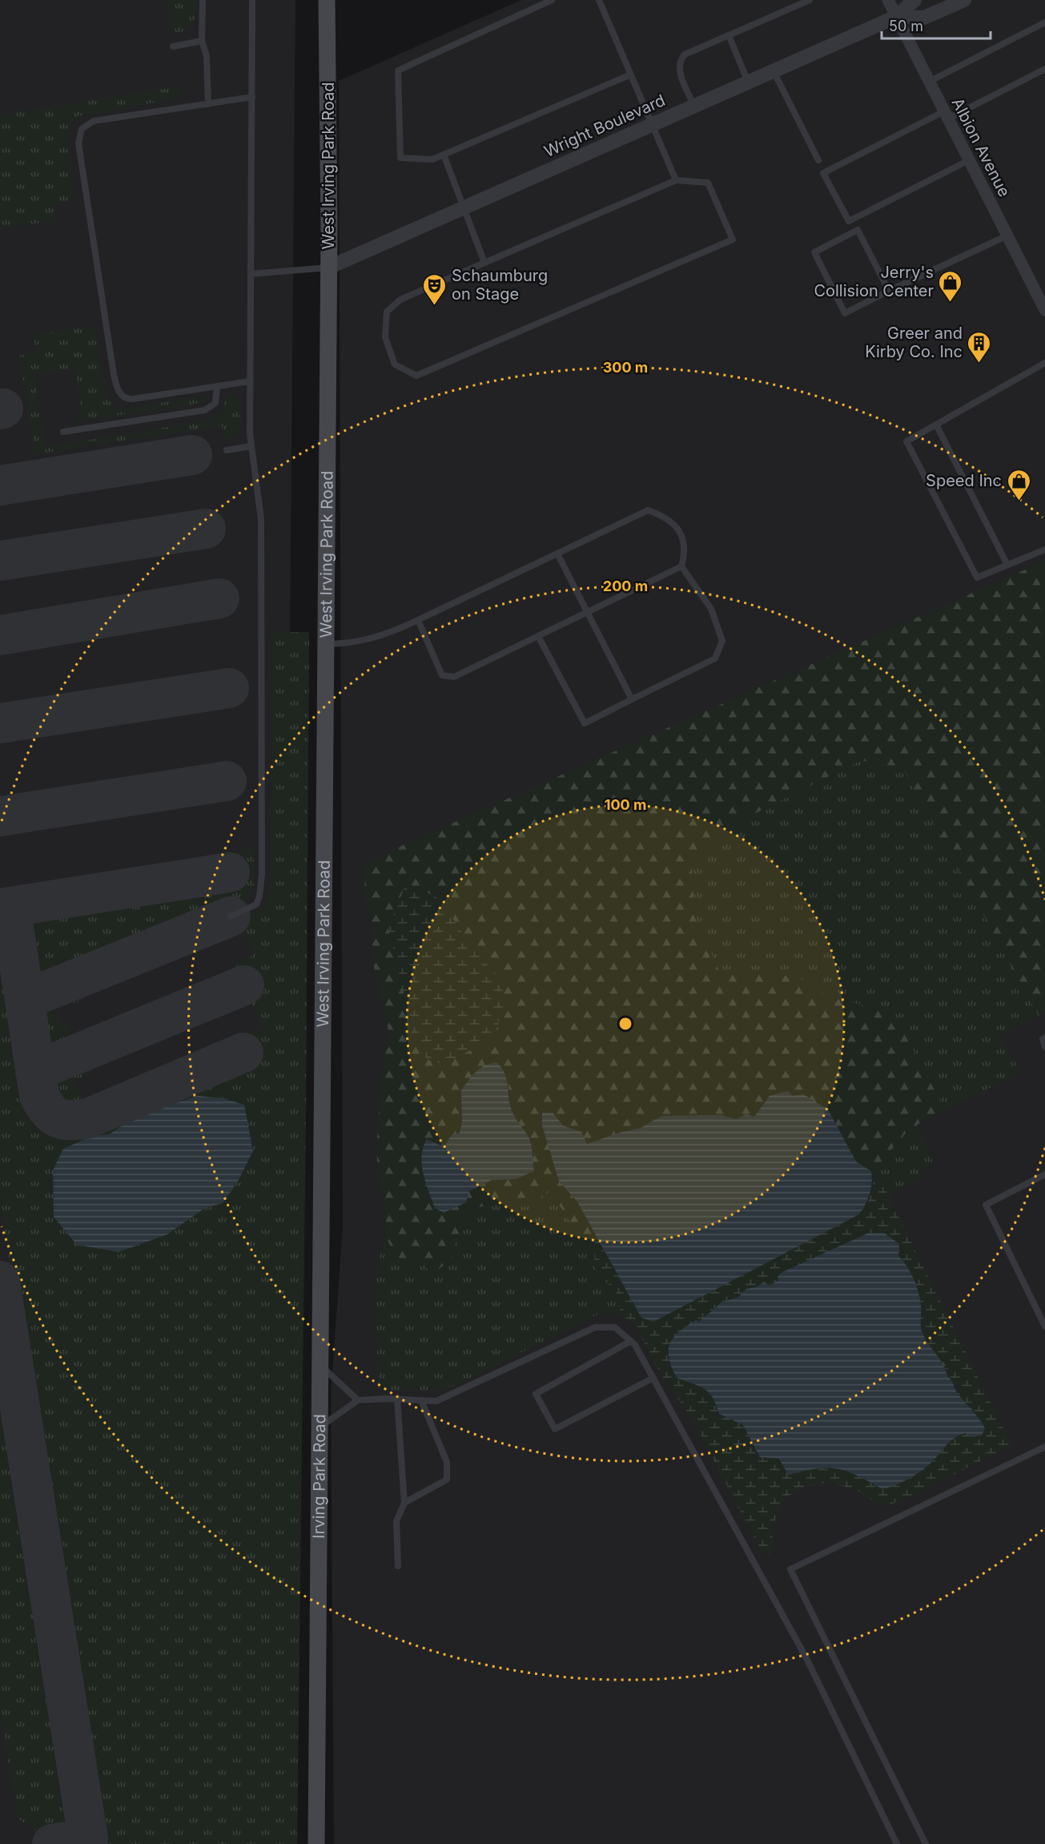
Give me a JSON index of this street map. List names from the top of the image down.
{
  "streets": {
    "main road": ["West Irving Park Road", "Irving Park Road"],
    "street": ["Wright Boulevard", "Albion Avenue"]
  },
  "crossings": [
    ["Wright Boulevard", "Albion Avenue"],
    ["Wright Boulevard", "West Irving Park Road"],
    ["West Irving Park Road", "Irving Park Road"]
  ],
  "places": {
    "shop": ["Jerry's Collision Center", "Speed Inc"],
    "theatre": ["Schaumburg on Stage"],
    "building": ["Greer and Kirby Co. Inc"]
  },
  "scale_bar": "50 m",
  "rings": ["300 m", "200 m", "100 m"]
}
